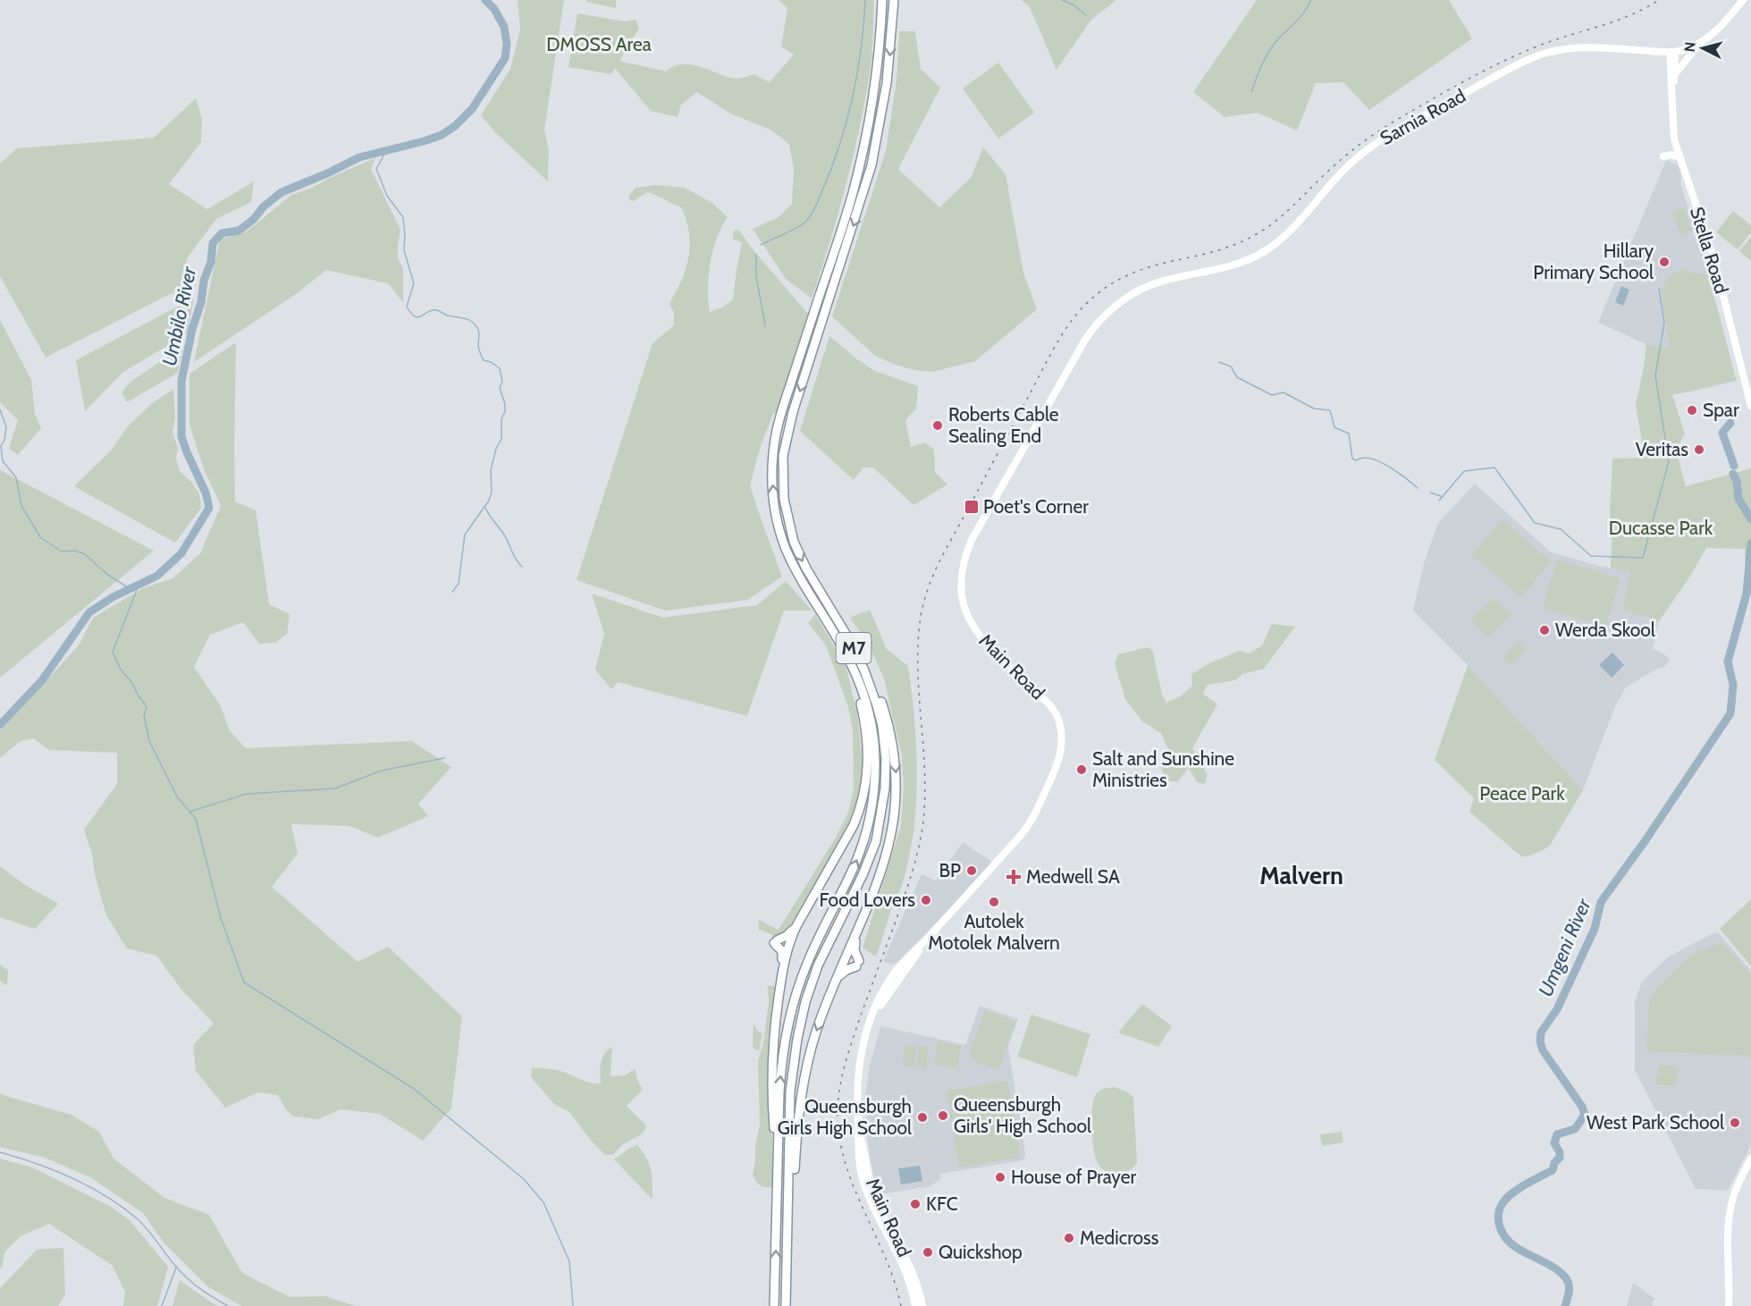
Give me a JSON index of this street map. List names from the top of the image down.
{
  "streets": {
    "highway": ["M7"],
    "main road": ["Sarnia Road", "Stella Road", "Main Road"]
  },
  "crossings": [
    ["Sarnia Road", "Stella Road"],
    ["Sarnia Road", "Main Road"]
  ],
  "districts": ["Malvern"],
  "water": ["Umbilo River", "Umgeni River"],
  "parks": ["DMOSS Area", "Ducasse Park", "Peace Park"],
  "places": {
    "other": [
      "Hillary Primary School",
      "Spar",
      "Roberts Cable Sealing End",
      "Veritas",
      "Werda Skool",
      "Salt and Sunshine Ministries",
      "BP",
      "Food Lovers",
      "Autolek Motolek Malvern",
      "Queensburgh Girls' High School",
      "Queensburgh Girls High School",
      "West Park School",
      "House of Prayer",
      "KFC",
      "Medicross",
      "Quickshop"
    ],
    "transit": ["Poet's Corner"],
    "health": ["Medwell SA"]
  },
  "north": "left"
}
